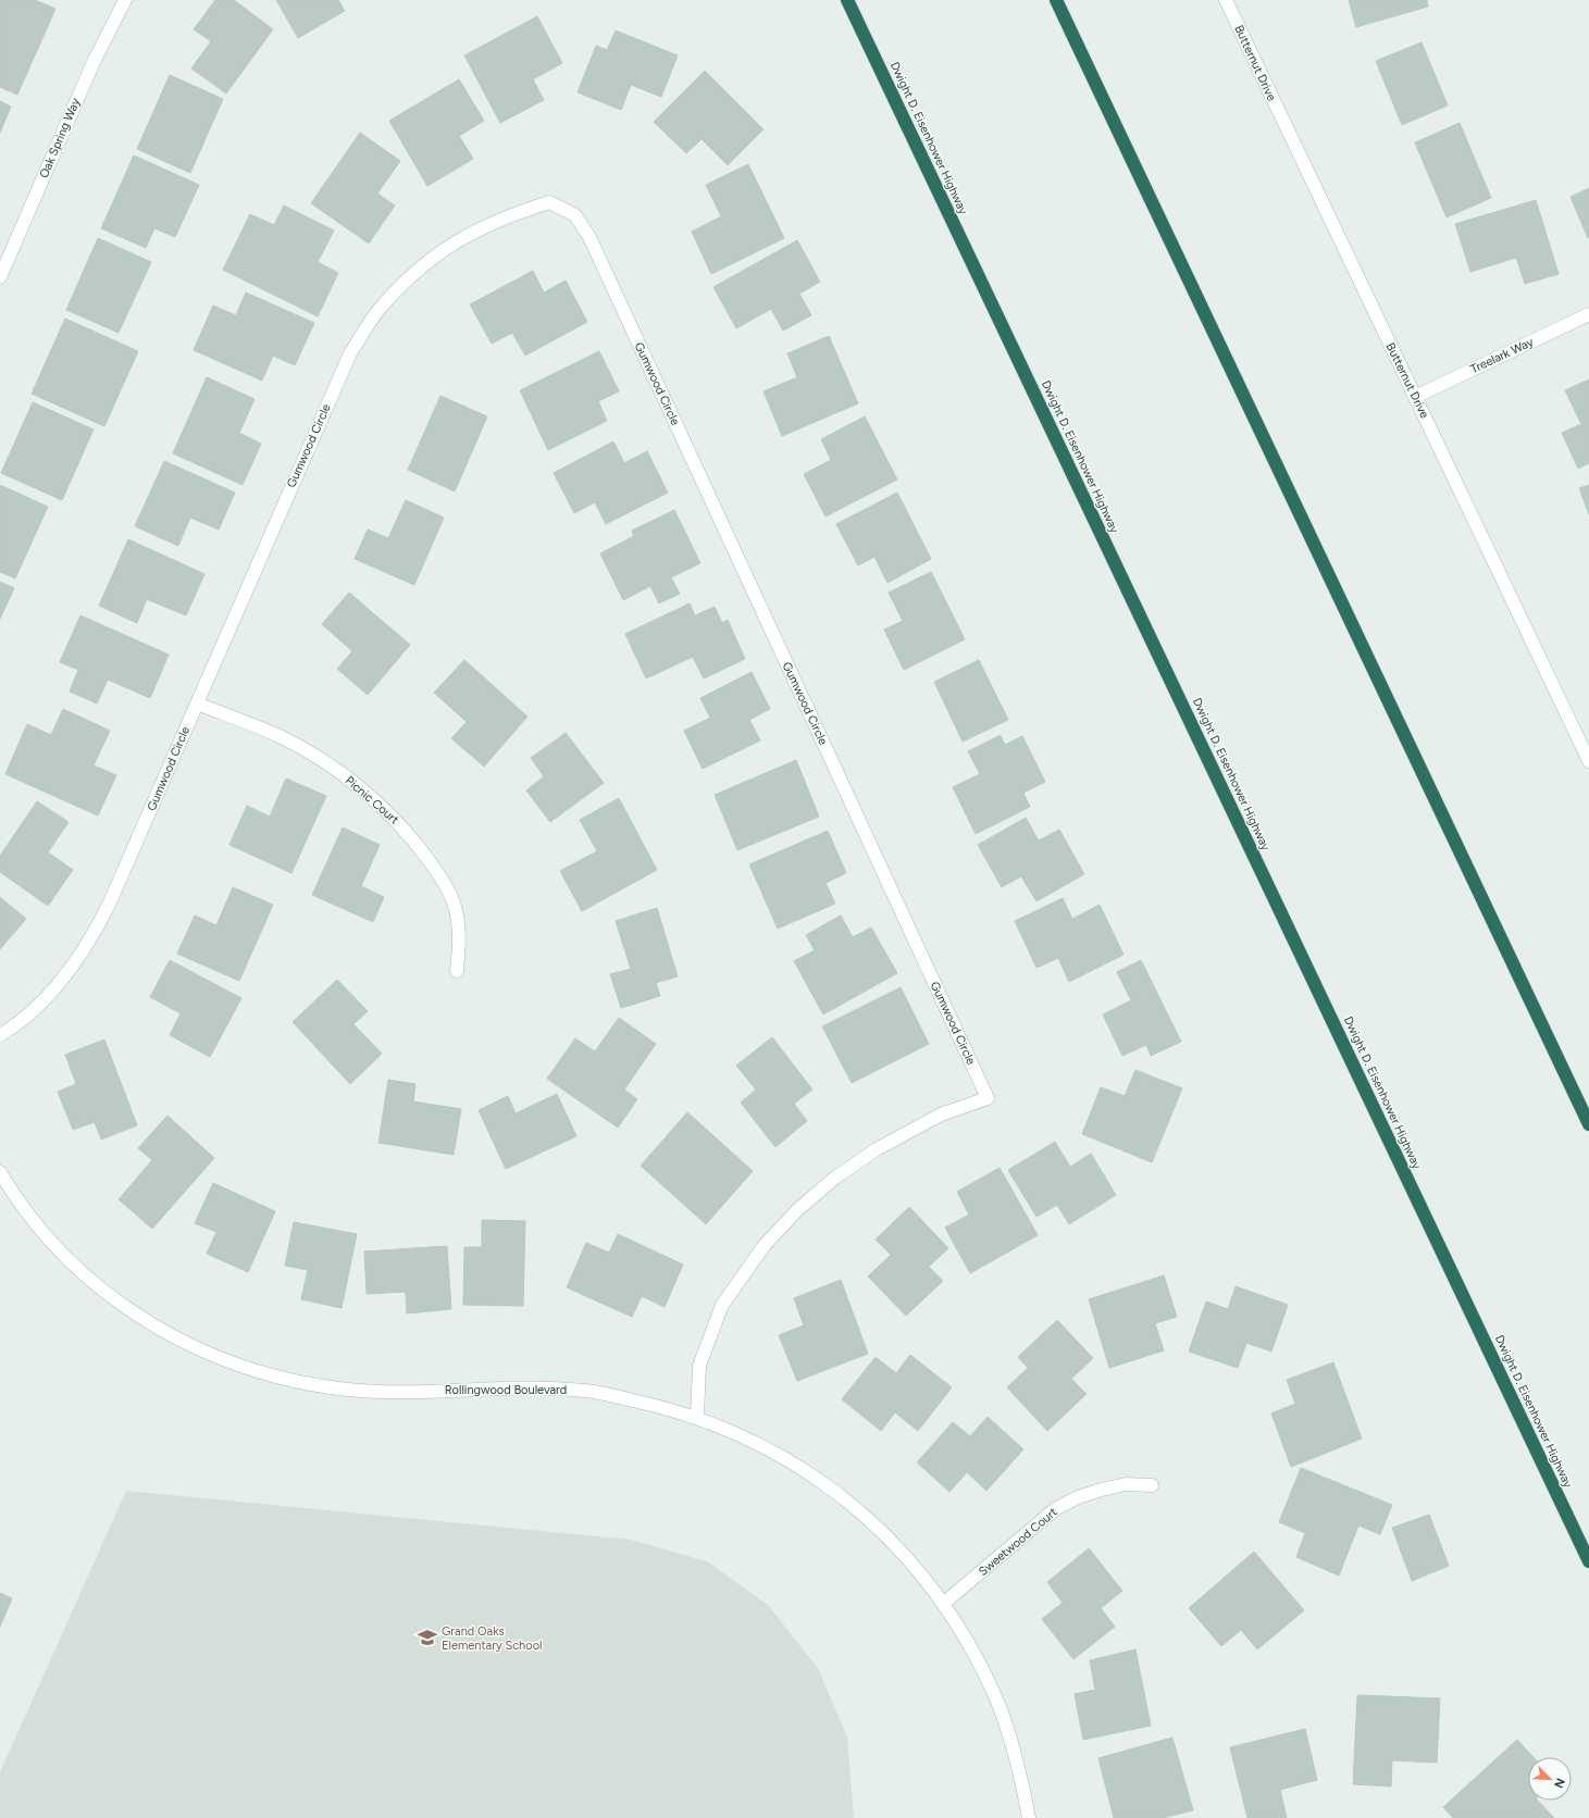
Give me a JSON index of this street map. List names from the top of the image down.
{
  "streets": {
    "highway": ["Dwight D. Eisenhower Highway"],
    "street": [
      "Butternut Drive",
      "Oak Spring Way",
      "Treelark Way",
      "Gumwood Circle",
      "Picnic Court",
      "Rollingwood Boulevard",
      "Sweetwood Court"
    ]
  },
  "crossings": [
    ["Butternut Drive", "Treelark Way"],
    ["Gumwood Circle", "Picnic Court"],
    ["Gumwood Circle", "Rollingwood Boulevard"],
    ["Rollingwood Boulevard", "Sweetwood Court"]
  ],
  "places": {
    "school or university": ["Grand Oaks Elementary School"]
  },
  "north": "bottom right"
}
